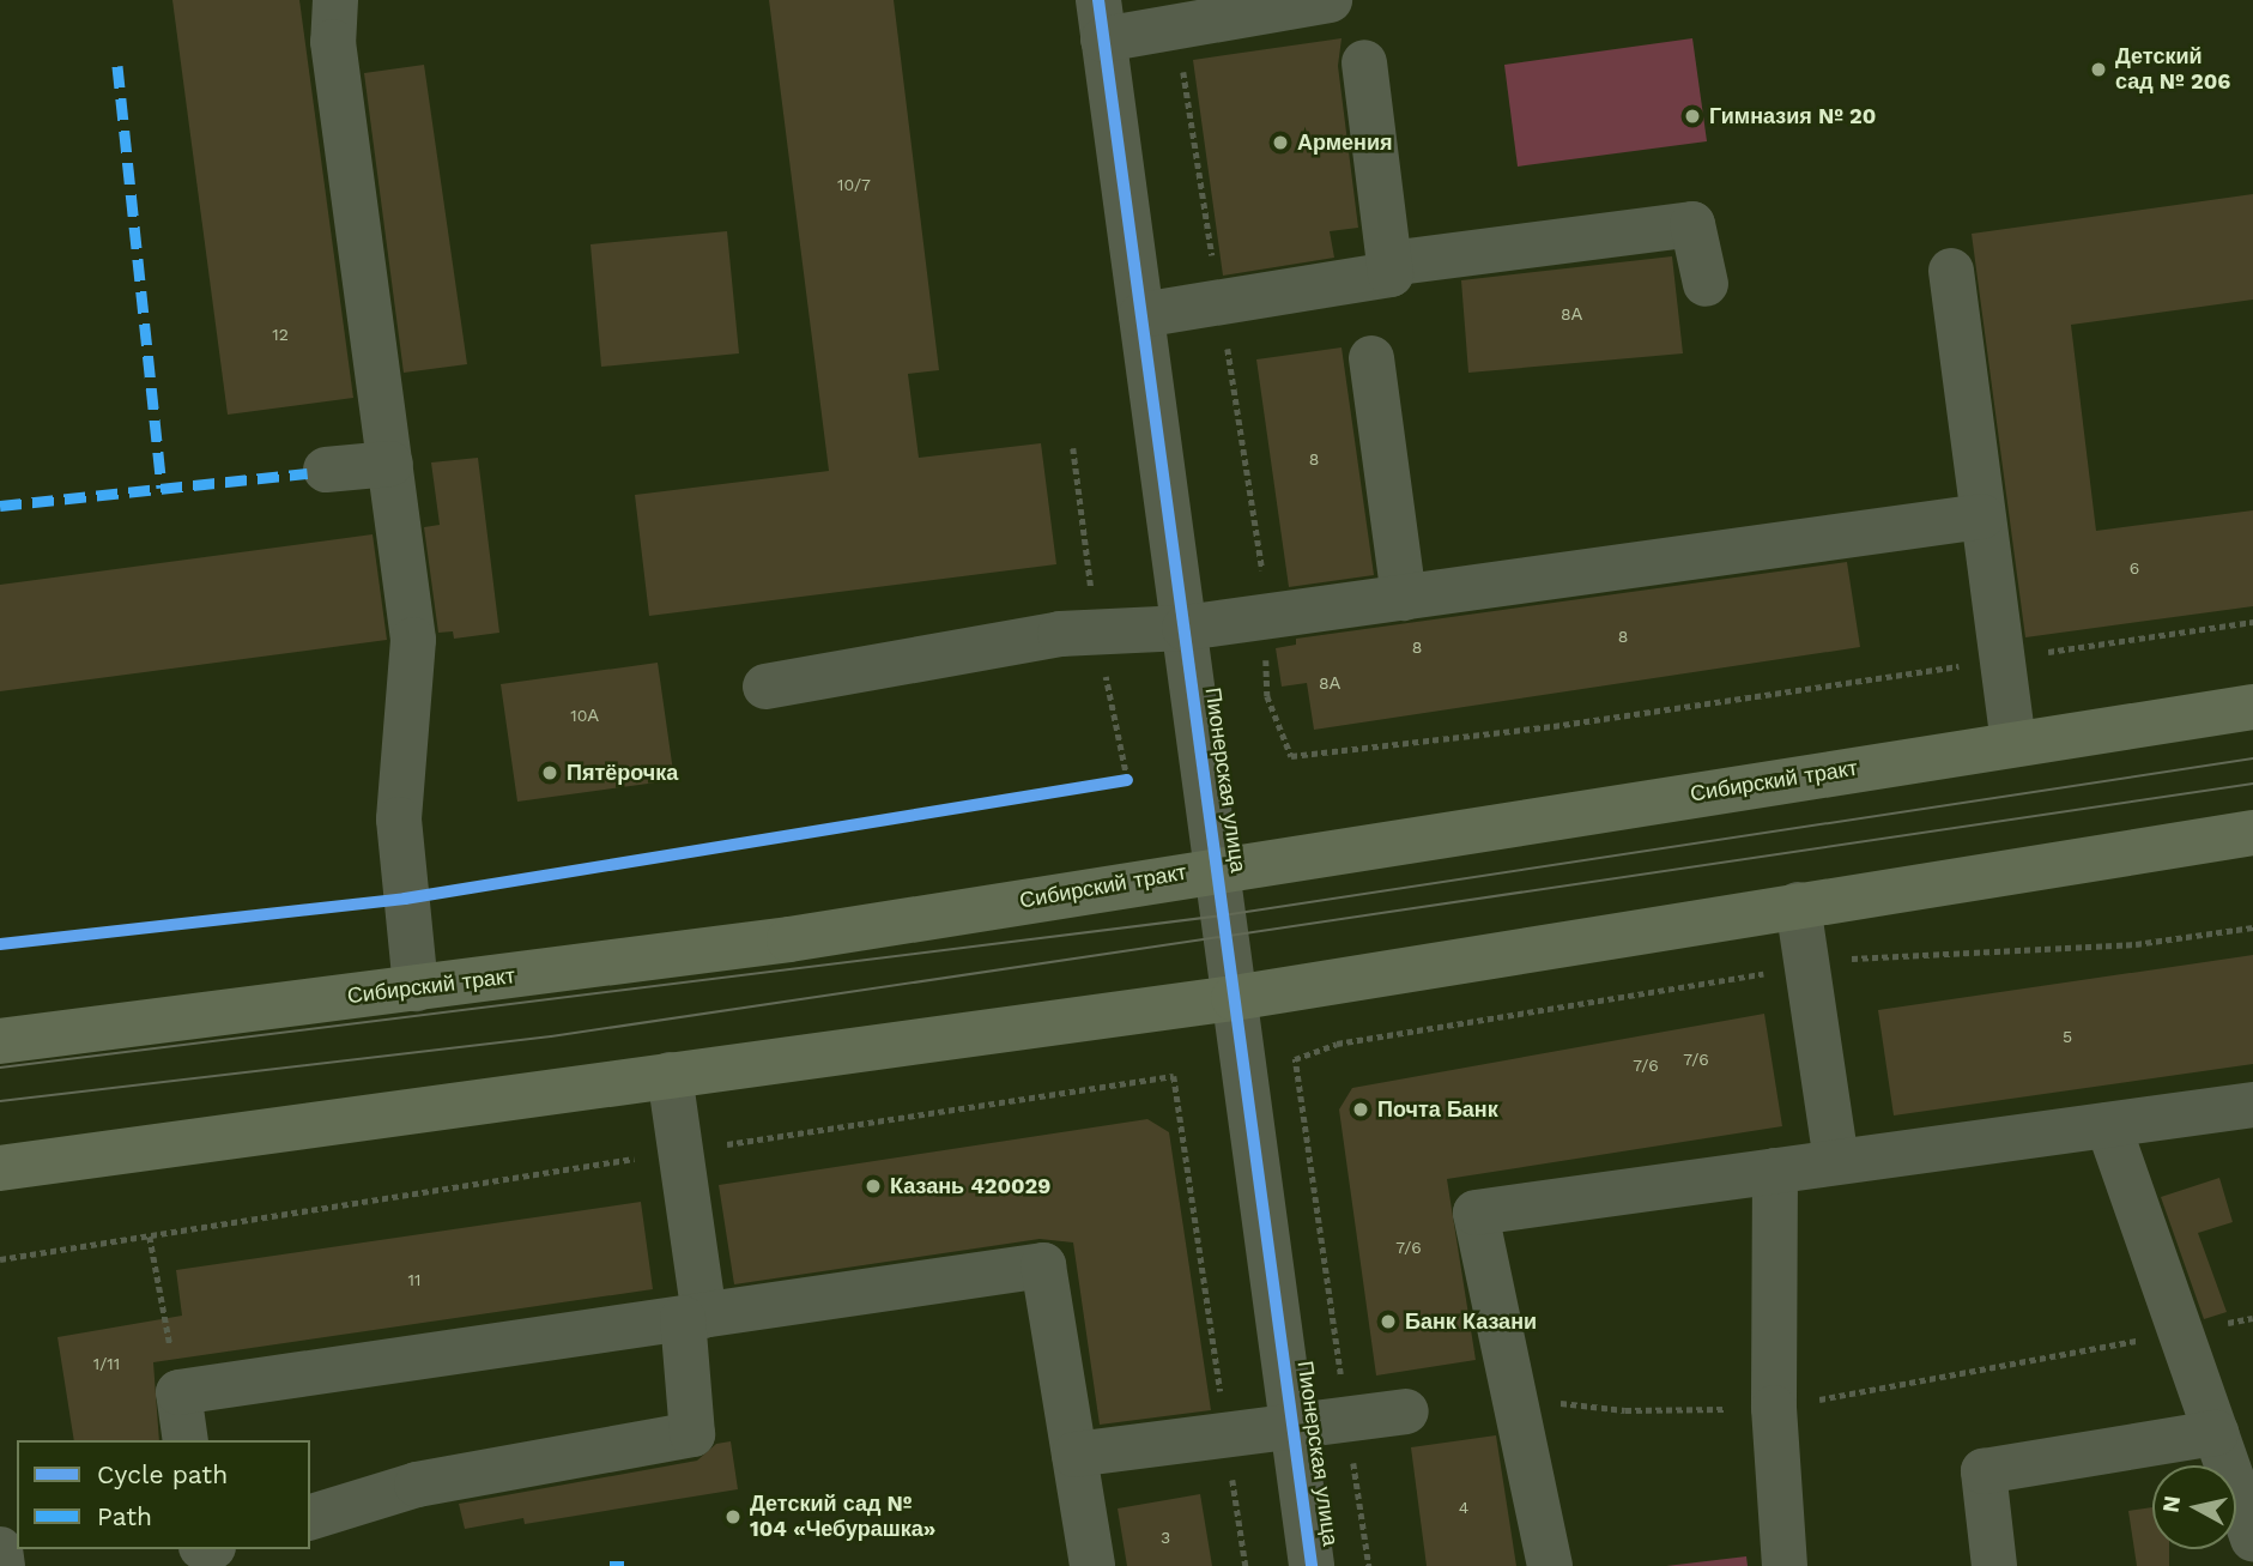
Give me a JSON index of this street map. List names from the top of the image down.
{
  "streets": {
    "main road": ["Сибирский тракт"],
    "street": ["Пионерская улица"]
  },
  "crossings": [
    ["Пионерская улица", "Сибирский тракт"]
  ],
  "places": [
    "Детский сад № 206",
    "Гимназия № 20",
    "Армения",
    "Пятёрочка",
    "Почта Банк",
    "Казань 420029",
    "Банк Казани",
    "Детский сад № 104 «Чебурашка»"
  ],
  "house_numbers": [
    "10/7",
    "8А",
    "12",
    "8",
    "6",
    "8",
    "8",
    "8А",
    "10А",
    "5",
    "7/6",
    "7/6",
    "7/6",
    "11",
    "1/11",
    "4",
    "3"
  ],
  "legend": ["Cycle path", "Path"],
  "north": "left"
}
